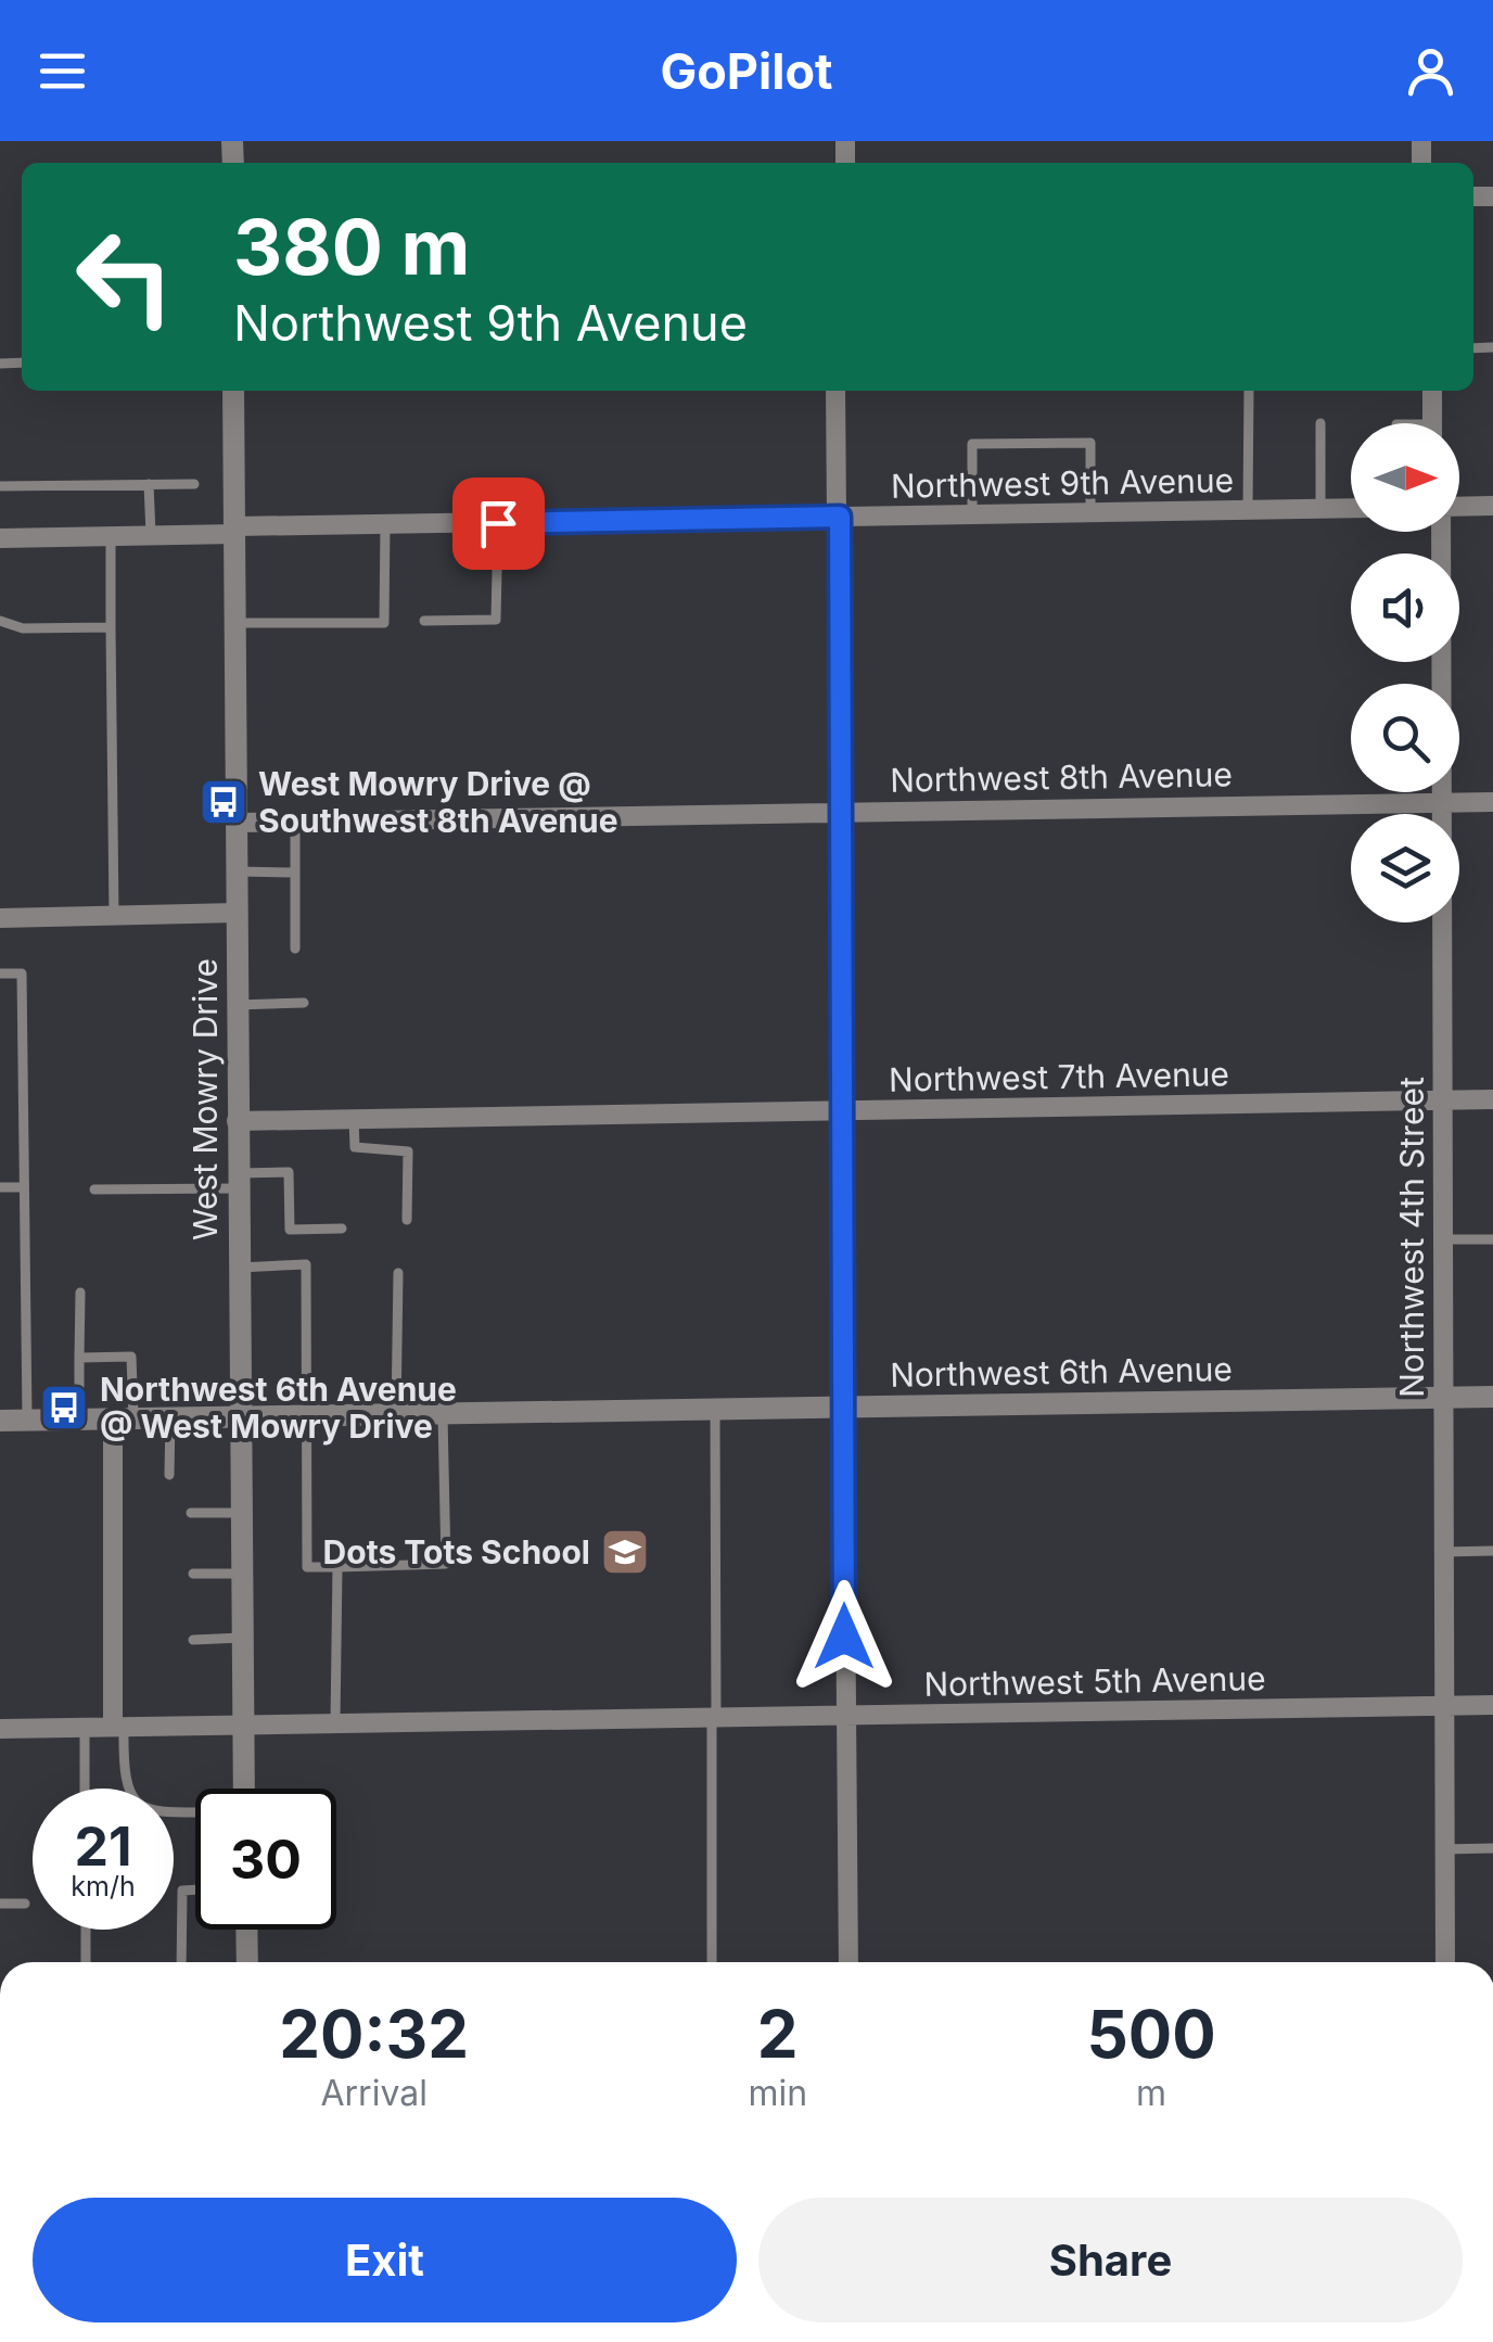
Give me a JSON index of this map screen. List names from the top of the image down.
{
  "streets": {
    "street": [
      "Northwest 9th Avenue",
      "Northwest 8th Avenue",
      "Northwest 7th Avenue",
      "West Mowry Drive",
      "Northwest 4th Street",
      "Northwest 6th Avenue",
      "Northwest 5th Avenue"
    ]
  },
  "crossings": [
    ["Northwest 9th Avenue", "West Mowry Drive"],
    ["Northwest 8th Avenue", "West Mowry Drive"],
    ["Northwest 8th Avenue", "Northwest 4th Street"],
    ["Northwest 7th Avenue", "West Mowry Drive"],
    ["Northwest 7th Avenue", "Northwest 4th Street"],
    ["West Mowry Drive", "Northwest 6th Avenue"],
    ["West Mowry Drive", "Northwest 5th Avenue"],
    ["Northwest 4th Street", "Northwest 6th Avenue"],
    ["Northwest 4th Street", "Northwest 5th Avenue"]
  ],
  "places": {
    "bus stop": ["West Mowry Drive @ Southwest 8th Avenue", "Northwest 6th Avenue @ West Mowry Drive"],
    "school or university": ["Dots Tots School"]
  },
  "north": "right",
  "page": {
    "header": "GoPilot",
    "turn": ["380 m", "Northwest 9th Avenue"],
    "speed": "21 km/h",
    "limit": "30",
    "eta": [
      "20:32",
      "Arrival",
      "2",
      "min",
      "500",
      "m"
    ],
    "buttons": ["Exit", "Share"]
  }
}
